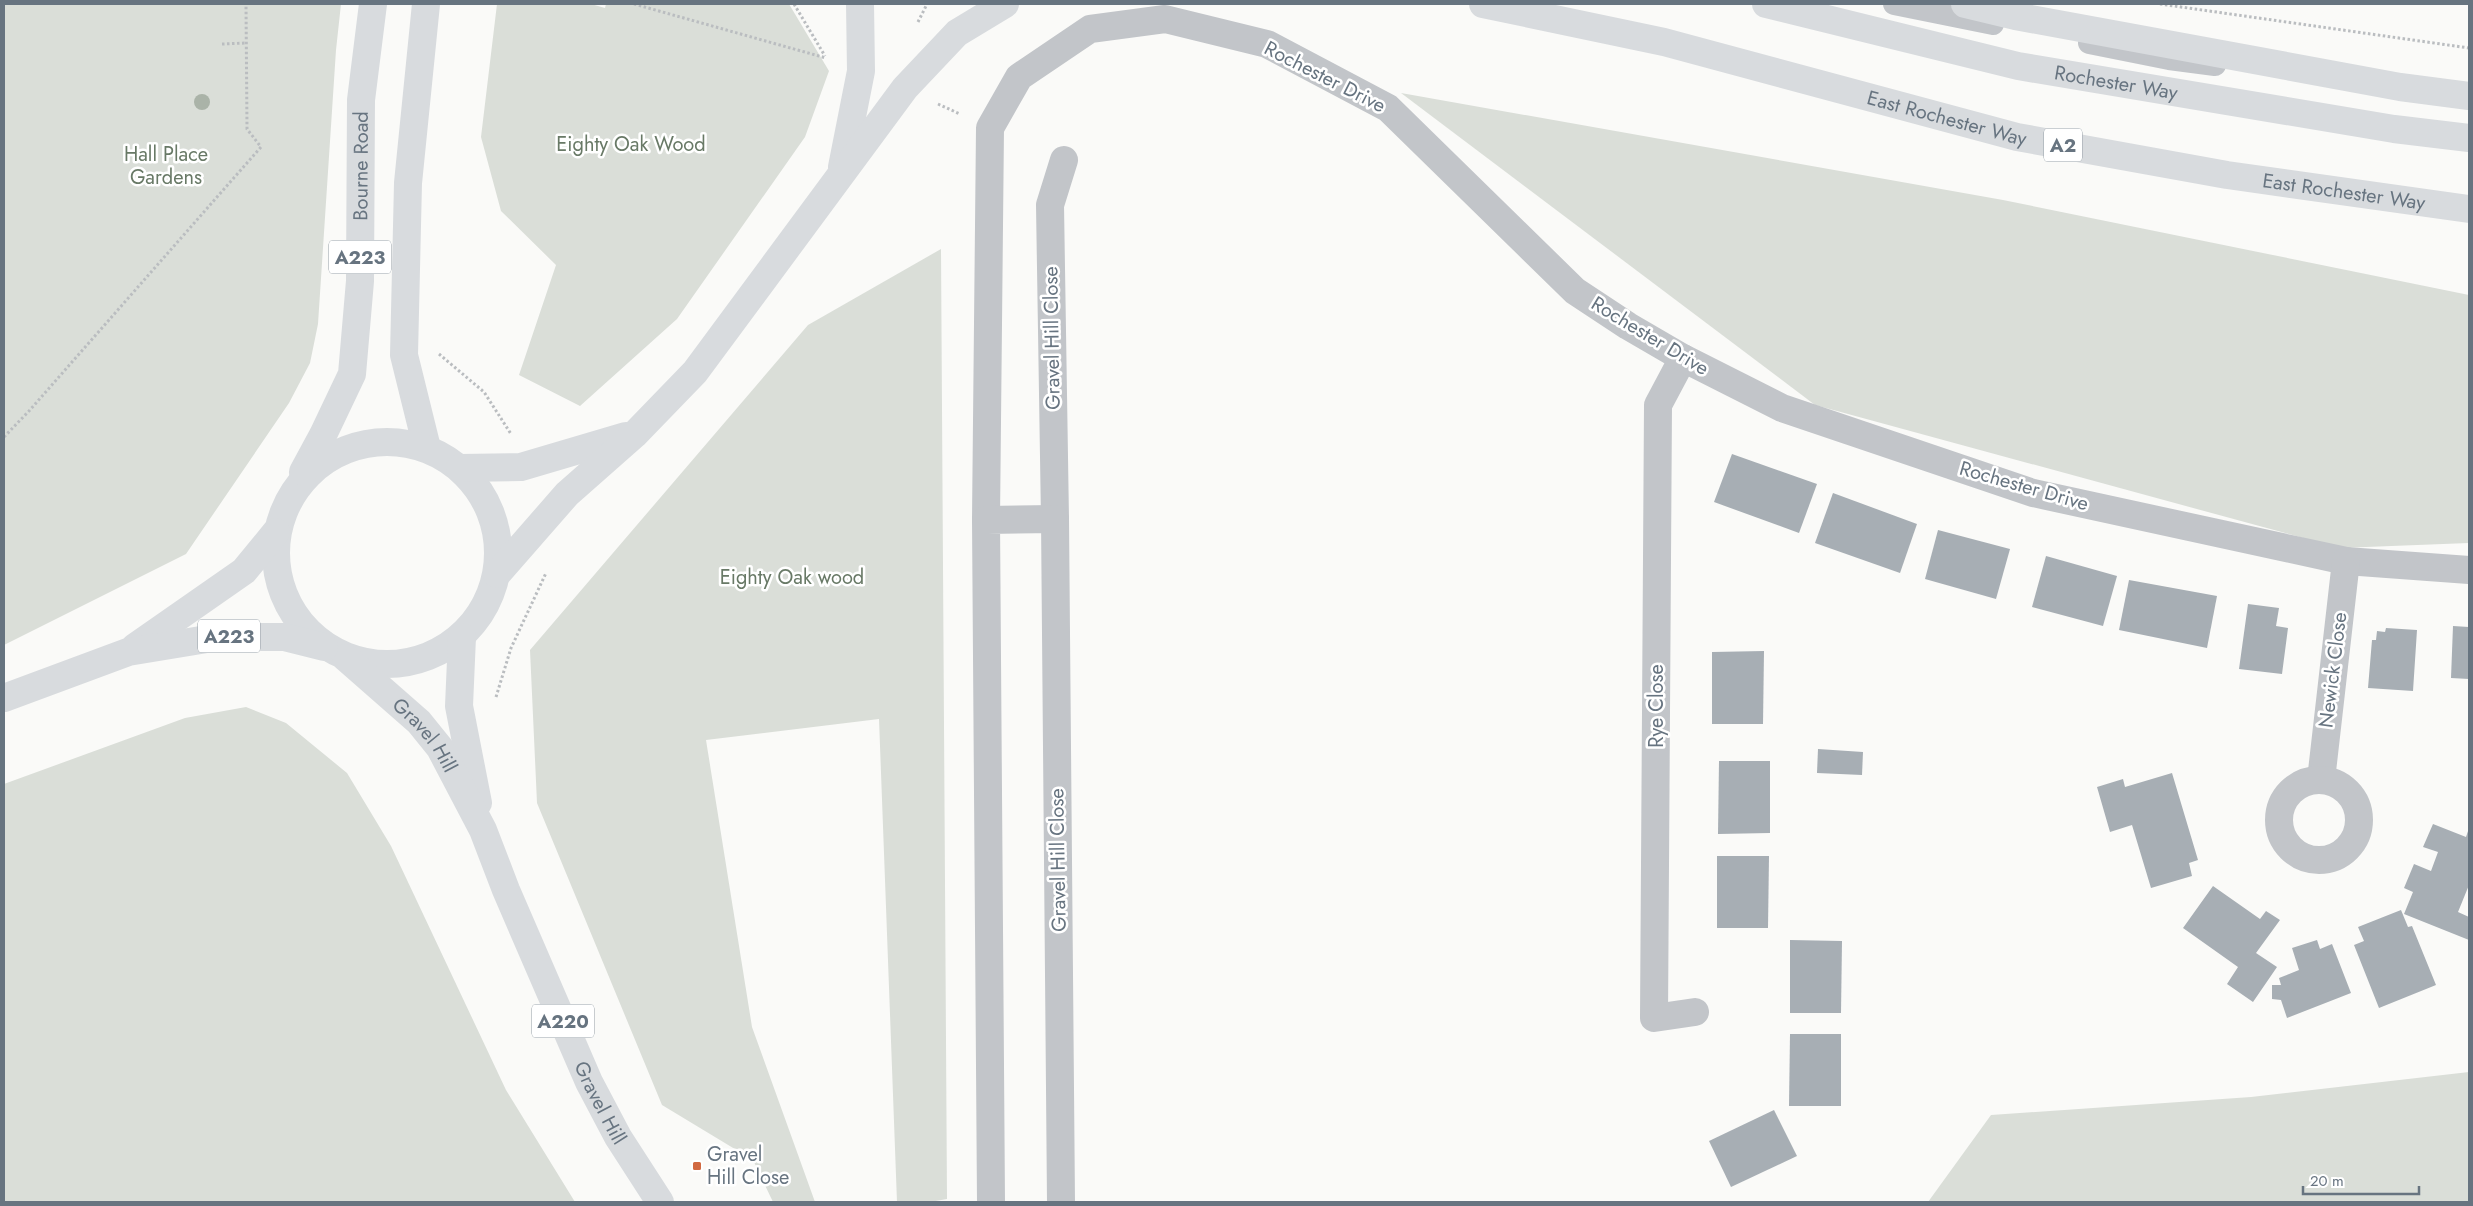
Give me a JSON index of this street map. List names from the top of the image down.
{
  "streets": {
    "main road": [
      "Rochester Way",
      "East Rochester Way",
      "A2",
      "Bourne Road",
      "A223",
      "Gravel Hill",
      "A220"
    ],
    "street": [
      "Rochester Drive",
      "Gravel Hill Close",
      "Newick Close",
      "Rye Close"
    ]
  },
  "crossings": [
    ["Rochester Drive", "Newick Close"],
    ["Rochester Drive", "Rye Close"],
    ["East Rochester Way", "A2"],
    ["A223", "Gravel Hill"]
  ],
  "parks": ["Eighty Oak Wood", "Hall Place Gardens", "Eighty Oak wood"],
  "places": {
    "transit": ["Gravel Hill Close"]
  },
  "scale_bar": "20 m"
}
